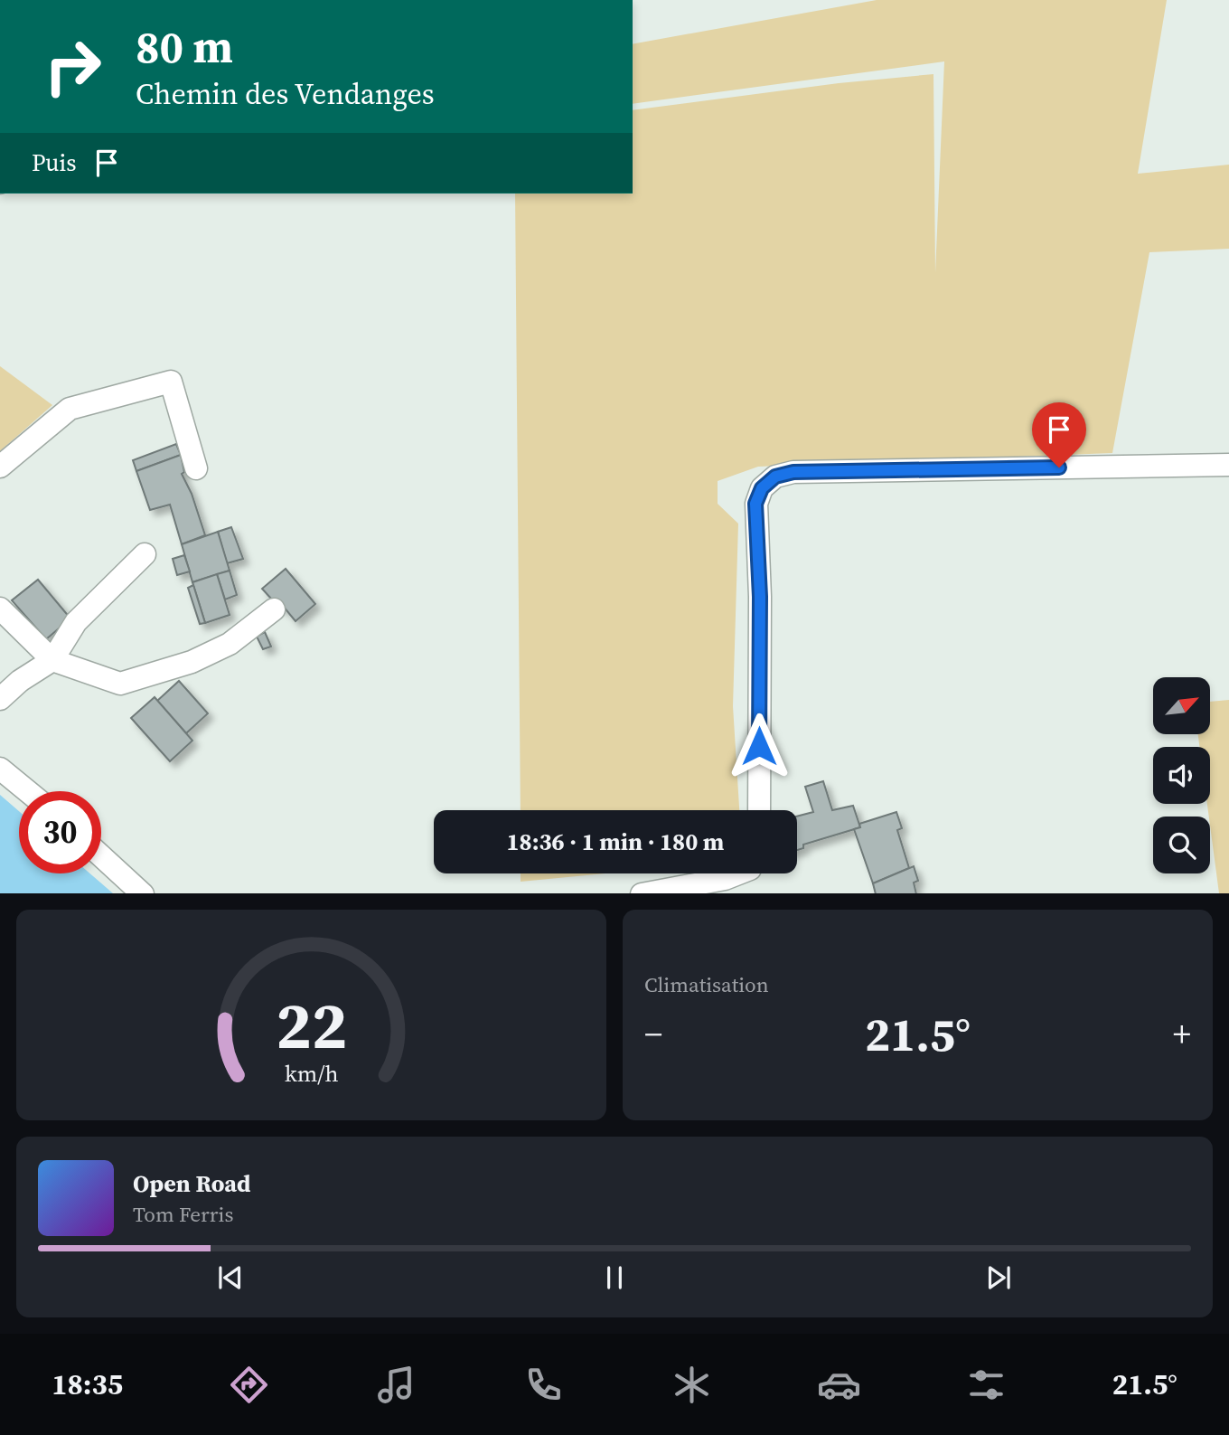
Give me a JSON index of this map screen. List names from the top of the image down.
{
  "north": "top right",
  "page": {
    "turn": ["80 m", "Chemin des Vendanges"],
    "then": "Puis",
    "limit": "30",
    "trip": "18:36 · 1 min · 180 m",
    "tile": "Climatisation",
    "heat": ["−", "21.5°", "+"],
    "song": ["Open Road", "Tom Ferris"],
    "tabs": ["18:35", "21.5°"],
    "gauge": ["22", "km/h"]
  }
}
